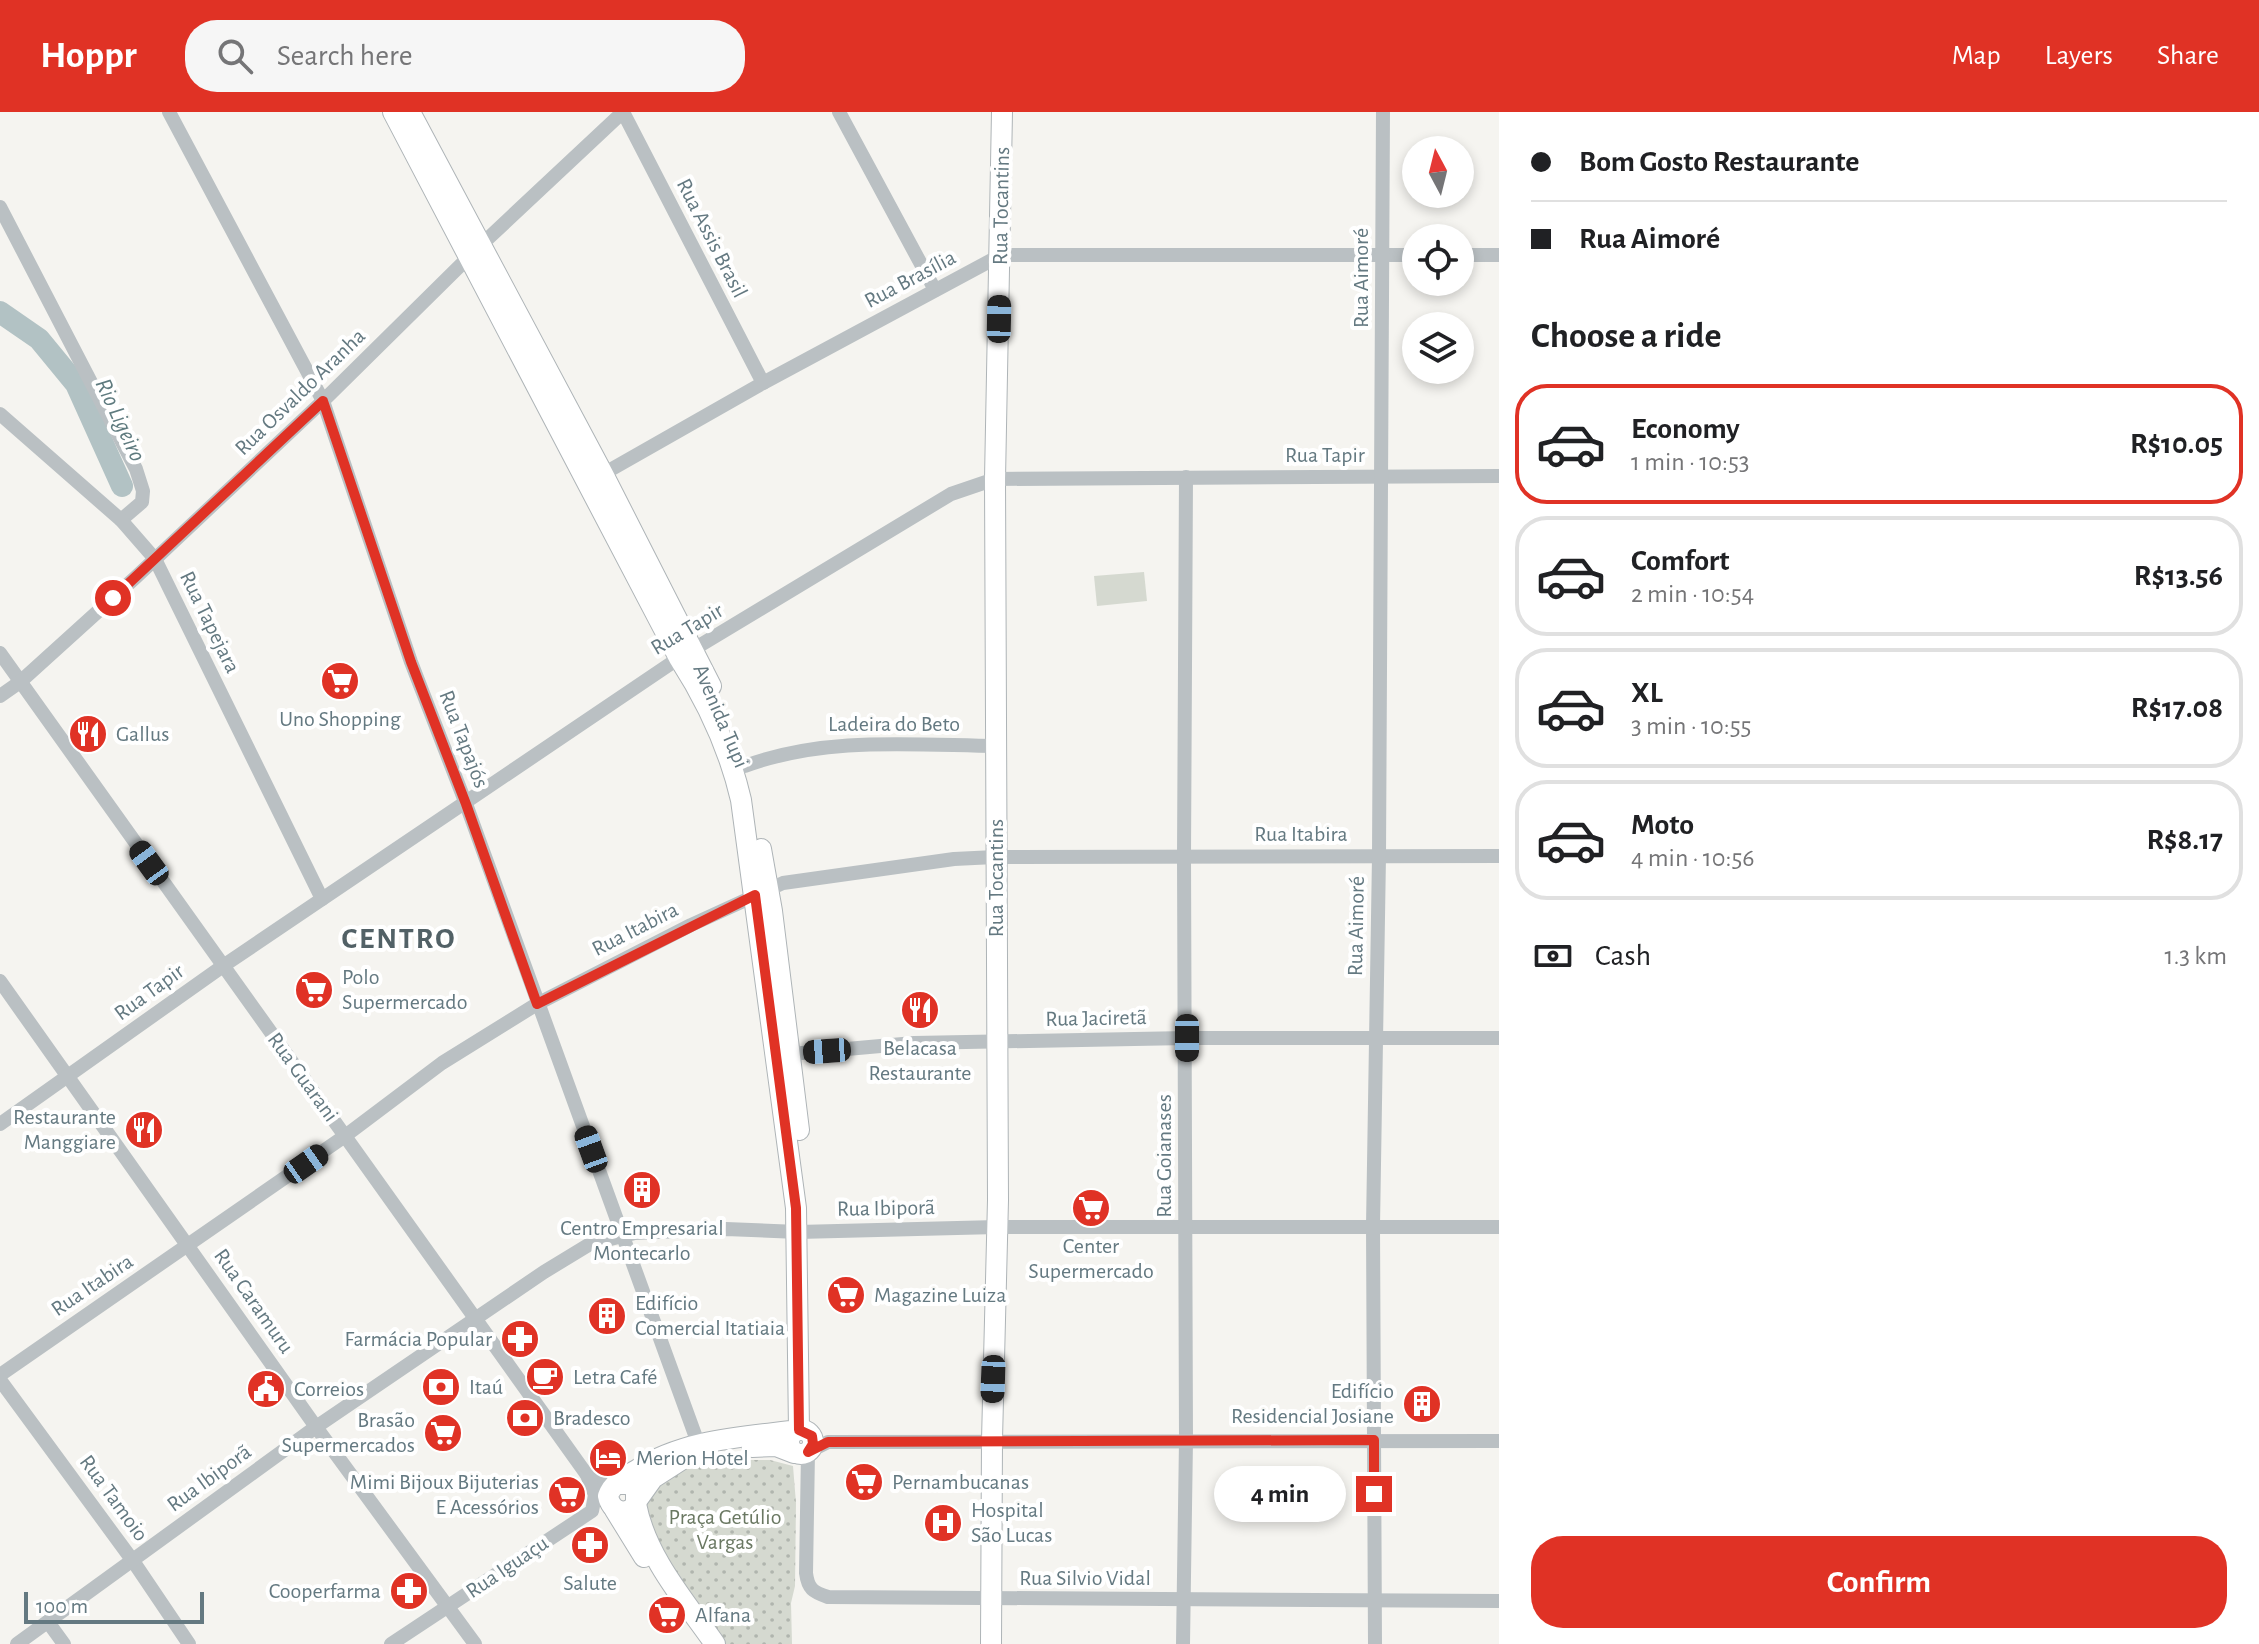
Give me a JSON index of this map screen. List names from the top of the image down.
{
  "streets": {
    "main road": ["Rua Tocantins", "Avenida Tupi"],
    "street": [
      "Rua Assis Brasil",
      "Rua Aimoré",
      "Rua Brasília",
      "Rua Osvaldo Aranha",
      "Rua Tapir",
      "Rua Tapejara",
      "Ladeira do Beto",
      "Rua Tapajós",
      "Rua Itabira",
      "Rua Jaciretã",
      "Rua Guarani",
      "Rua Goianases",
      "Rua Ibiporã",
      "Rua Caramuru",
      "Rua Tamoio",
      "Rua Iguaçu",
      "Rua Silvio Vidal"
    ]
  },
  "crossings": [
    ["Rua Tocantins", "Rua Brasília"],
    ["Rua Tocantins", "Rua Tapir"],
    ["Rua Tocantins", "Ladeira do Beto"],
    ["Rua Tocantins", "Rua Itabira"],
    ["Rua Tocantins", "Rua Jaciretã"],
    ["Rua Tocantins", "Rua Ibiporã"],
    ["Rua Tocantins", "Rua Silvio Vidal"],
    ["Rua Assis Brasil", "Rua Brasília"],
    ["Rua Assis Brasil", "Rua Osvaldo Aranha"],
    ["Rua Aimoré", "Rua Brasília"],
    ["Rua Aimoré", "Rua Tapir"],
    ["Rua Aimoré", "Rua Itabira"],
    ["Rua Aimoré", "Rua Jaciretã"],
    ["Rua Aimoré", "Rua Ibiporã"],
    ["Rua Aimoré", "Rua Silvio Vidal"],
    ["Rua Brasília", "Avenida Tupi"],
    ["Rua Osvaldo Aranha", "Rua Tapejara"],
    ["Rua Osvaldo Aranha", "Avenida Tupi"],
    ["Rua Osvaldo Aranha", "Rua Tapajós"],
    ["Rua Osvaldo Aranha", "Rua Guarani"],
    ["Rua Tapir", "Rua Tapejara"],
    ["Rua Tapir", "Avenida Tupi"],
    ["Rua Tapir", "Rua Tapajós"],
    ["Rua Tapir", "Rua Guarani"],
    ["Rua Tapir", "Rua Goianases"],
    ["Rua Tapir", "Rua Caramuru"],
    ["Avenida Tupi", "Ladeira do Beto"],
    ["Avenida Tupi", "Rua Itabira"],
    ["Avenida Tupi", "Rua Jaciretã"],
    ["Avenida Tupi", "Rua Ibiporã"],
    ["Avenida Tupi", "Rua Silvio Vidal"],
    ["Rua Tapajós", "Rua Itabira"],
    ["Rua Tapajós", "Rua Ibiporã"],
    ["Rua Itabira", "Rua Guarani"],
    ["Rua Itabira", "Rua Goianases"],
    ["Rua Itabira", "Rua Caramuru"],
    ["Rua Itabira", "Rua Tamoio"],
    ["Rua Jaciretã", "Rua Goianases"],
    ["Rua Guarani", "Rua Ibiporã"],
    ["Rua Goianases", "Rua Ibiporã"],
    ["Rua Goianases", "Rua Silvio Vidal"],
    ["Rua Ibiporã", "Rua Caramuru"],
    ["Rua Ibiporã", "Rua Tamoio"],
    ["Rua Caramuru", "Rua Iguaçu"]
  ],
  "districts": ["CENTRO"],
  "water": ["Rio Ligeiro"],
  "parks": ["Praça Getúlio Vargas"],
  "places": {
    "supermarket": [
      "Uno Shopping",
      "Polo Supermercado",
      "Center Supermercado",
      "Magazine Luiza",
      "Brasão Supermercados",
      "Pernambucanas",
      "Mimi Bijoux Bijuterias E Acessórios",
      "Alfana"
    ],
    "restaurant": ["Gallus", "Belacasa Restaurante", "Restaurante Manggiare"],
    "building": ["Centro Empresarial Montecarlo", "Edifício Comercial Itatiaia", "Edifício Residencial Josiane"],
    "pharmacy": ["Farmácia Popular", "Salute", "Cooperfarma"],
    "cafe": ["Letra Café"],
    "bank": ["Itaú", "Bradesco"],
    "public building": ["Correios"],
    "hotel": ["Merion Hotel"],
    "hospital": ["Hospital São Lucas"]
  },
  "scale_bar": "100 m",
  "north": "top",
  "page": {
    "header": "Hoppr",
    "search": "Search here",
    "nav": ["Map", "Layers", "Share"],
    "banner": ["Bom Gosto Restaurante", "Rua Aimoré"],
    "heading": "Choose a ride",
    "list": [
      {
        "name": "Economy",
        "note": "1 min · 10:53",
        "value": "R$10.05"
      },
      {
        "name": "Comfort",
        "note": "2 min · 10:54",
        "value": "R$13.56"
      },
      {
        "name": "XL",
        "note": "3 min · 10:55",
        "value": "R$17.08"
      },
      {
        "name": "Moto",
        "note": "4 min · 10:56",
        "value": "R$8.17"
      }
    ],
    "pay": ["Cash", "1.3 km"],
    "bubble": "4 min",
    "buttons": "Confirm",
    "scale": "100 m"
  }
}
